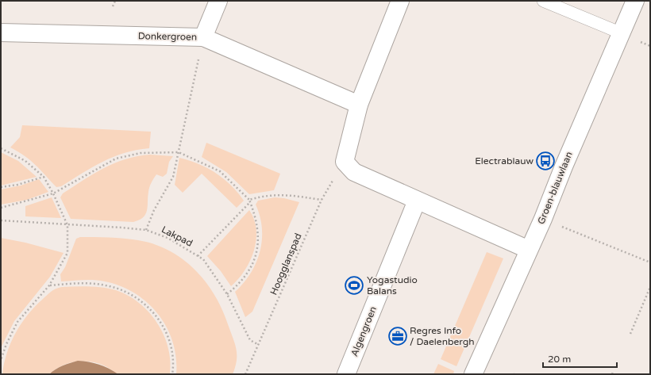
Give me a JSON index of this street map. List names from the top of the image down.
{
  "streets": {
    "street": ["Donkergroen", "Groen-blauwlaan", "Algengroen"],
    "path": ["Lakpad", "Hoogglanspad"]
  },
  "crossings": [
    ["Lakpad", "Hoogglanspad"]
  ],
  "places": {
    "bus stop": ["Electrablauw"],
    "sports": ["Yogastudio Balans"],
    "office": ["Regres Info / Daelenbergh"]
  },
  "scale_bar": "20 m"
}
